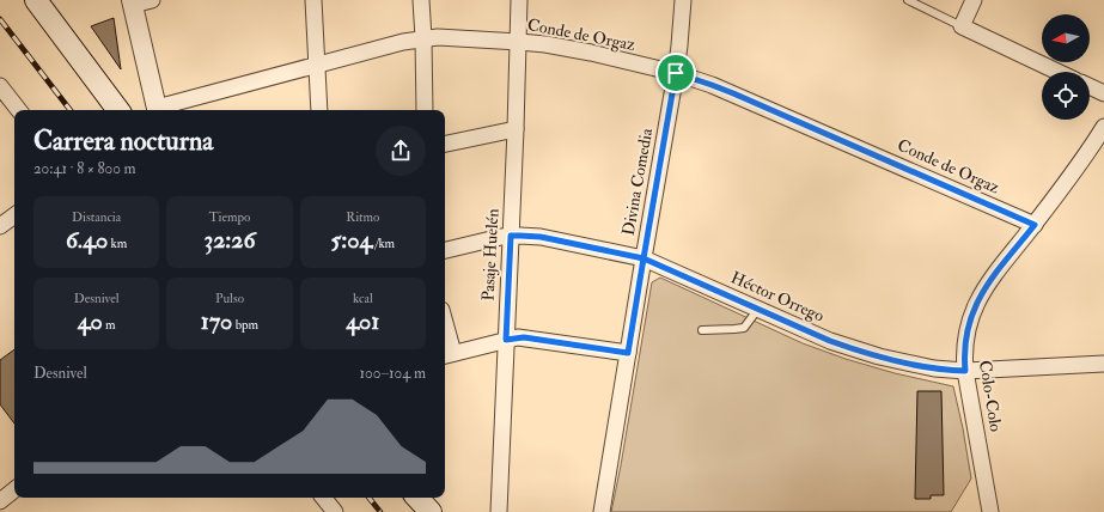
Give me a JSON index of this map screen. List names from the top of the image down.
{
  "streets": {
    "street": [
      "Conde de Orgaz",
      "Divina Comedia",
      "Pasaje Huelén",
      "Héctor Orrego",
      "Colo-Colo"
    ]
  },
  "crossings": [
    ["Conde de Orgaz", "Divina Comedia"],
    ["Conde de Orgaz", "Pasaje Huelén"],
    ["Conde de Orgaz", "Colo-Colo"],
    ["Divina Comedia", "Héctor Orrego"],
    ["Pasaje Huelén", "Héctor Orrego"],
    ["Héctor Orrego", "Colo-Colo"]
  ],
  "north": "left",
  "page": {
    "heading": ["Carrera nocturna", "20:41 · 8 × 800 m"],
    "stats": [
      ["Distancia", "6.40 km"],
      ["Tiempo", "32:26"],
      ["Ritmo", "5:04 /km"],
      ["Desnivel", "40 m"],
      ["Pulso", "170 bpm"],
      ["kcal", "401"]
    ],
    "chart": ["Desnivel", "100–104 m"]
  }
}
